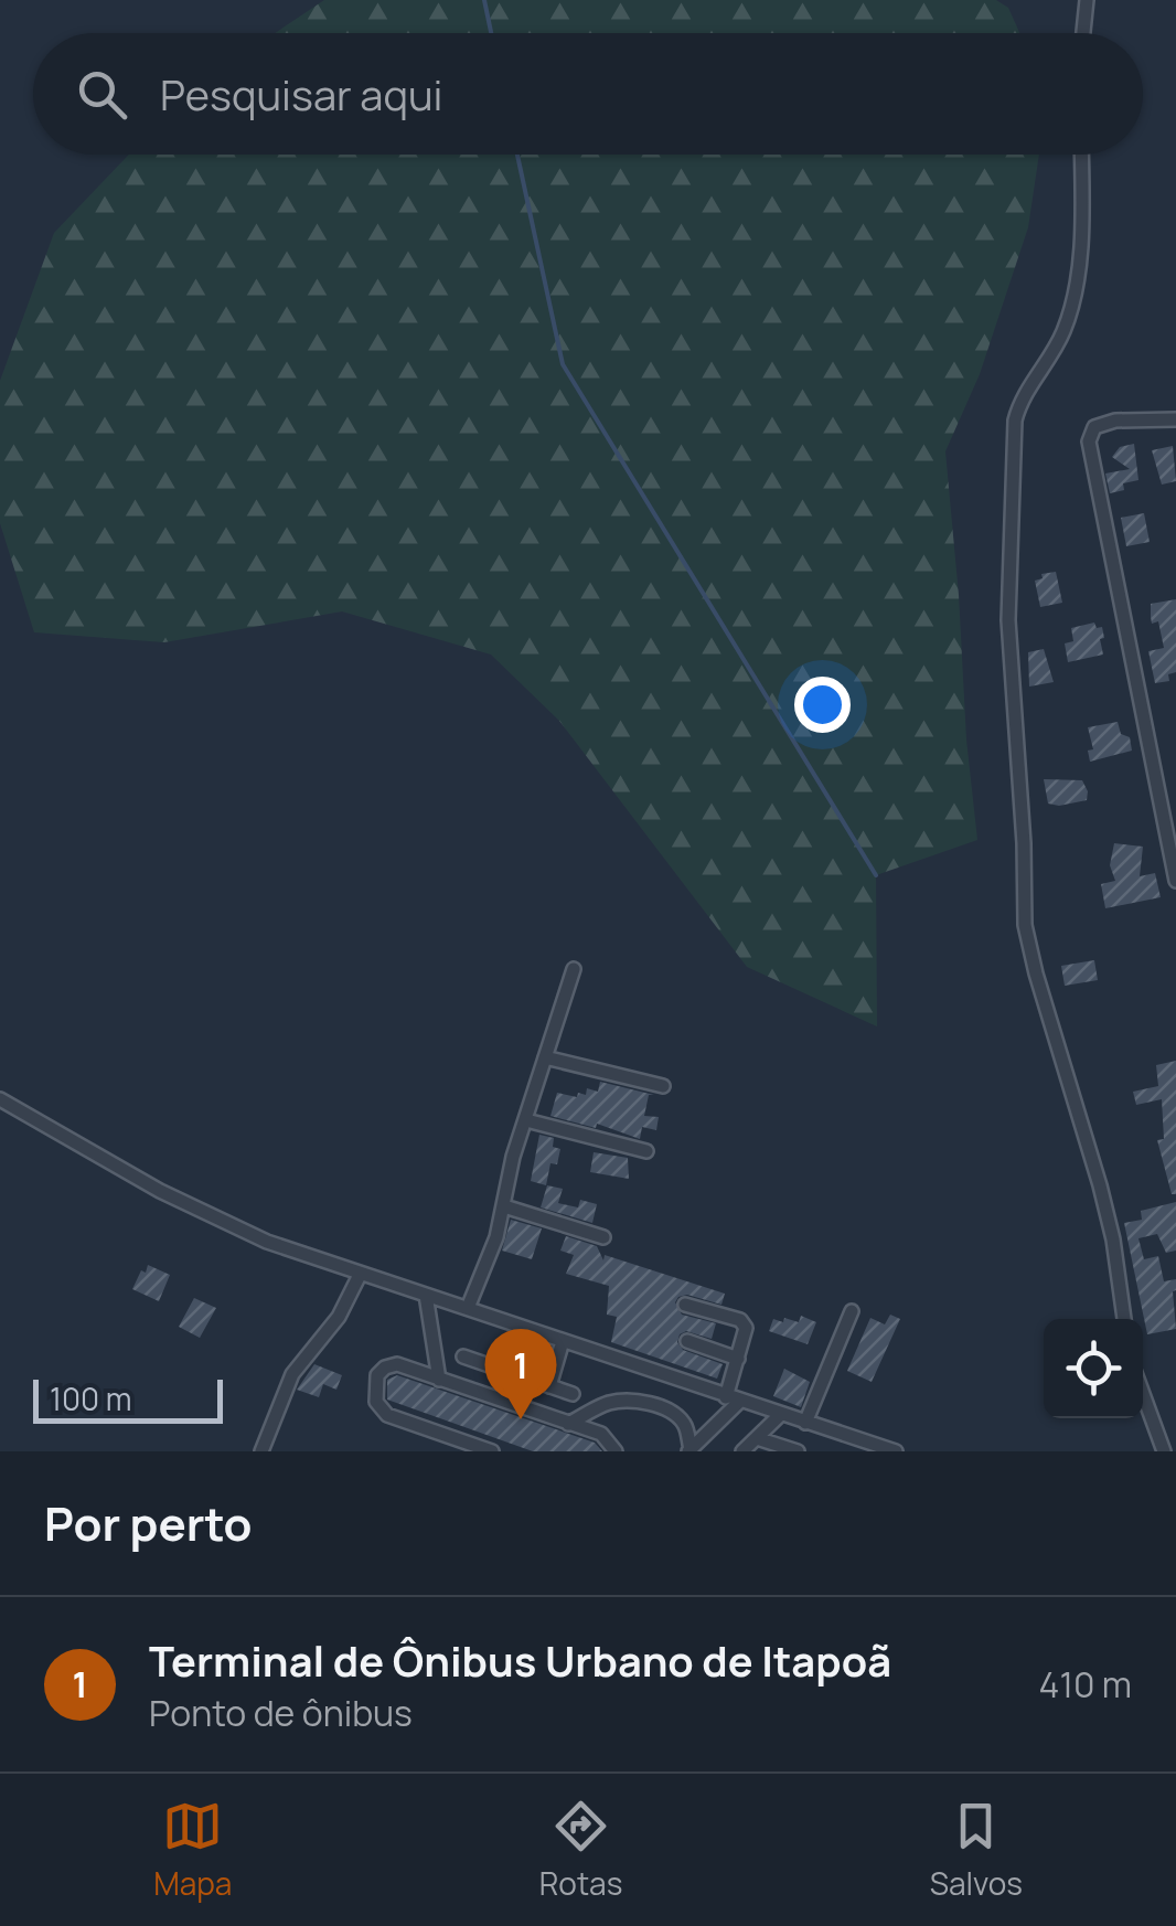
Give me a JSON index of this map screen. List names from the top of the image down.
{
  "scale_bar": "100 m",
  "page": {
    "search": "Pesquisar aqui",
    "pins": "1",
    "scale": "100 m",
    "heading": "Por perto",
    "list": [
      {
        "mark": "1",
        "name": "Terminal de Ônibus Urbano de Itapoã",
        "note": "Ponto de ônibus",
        "value": "410 m"
      }
    ],
    "nav": ["Mapa", "Rotas", "Salvos"]
  }
}
